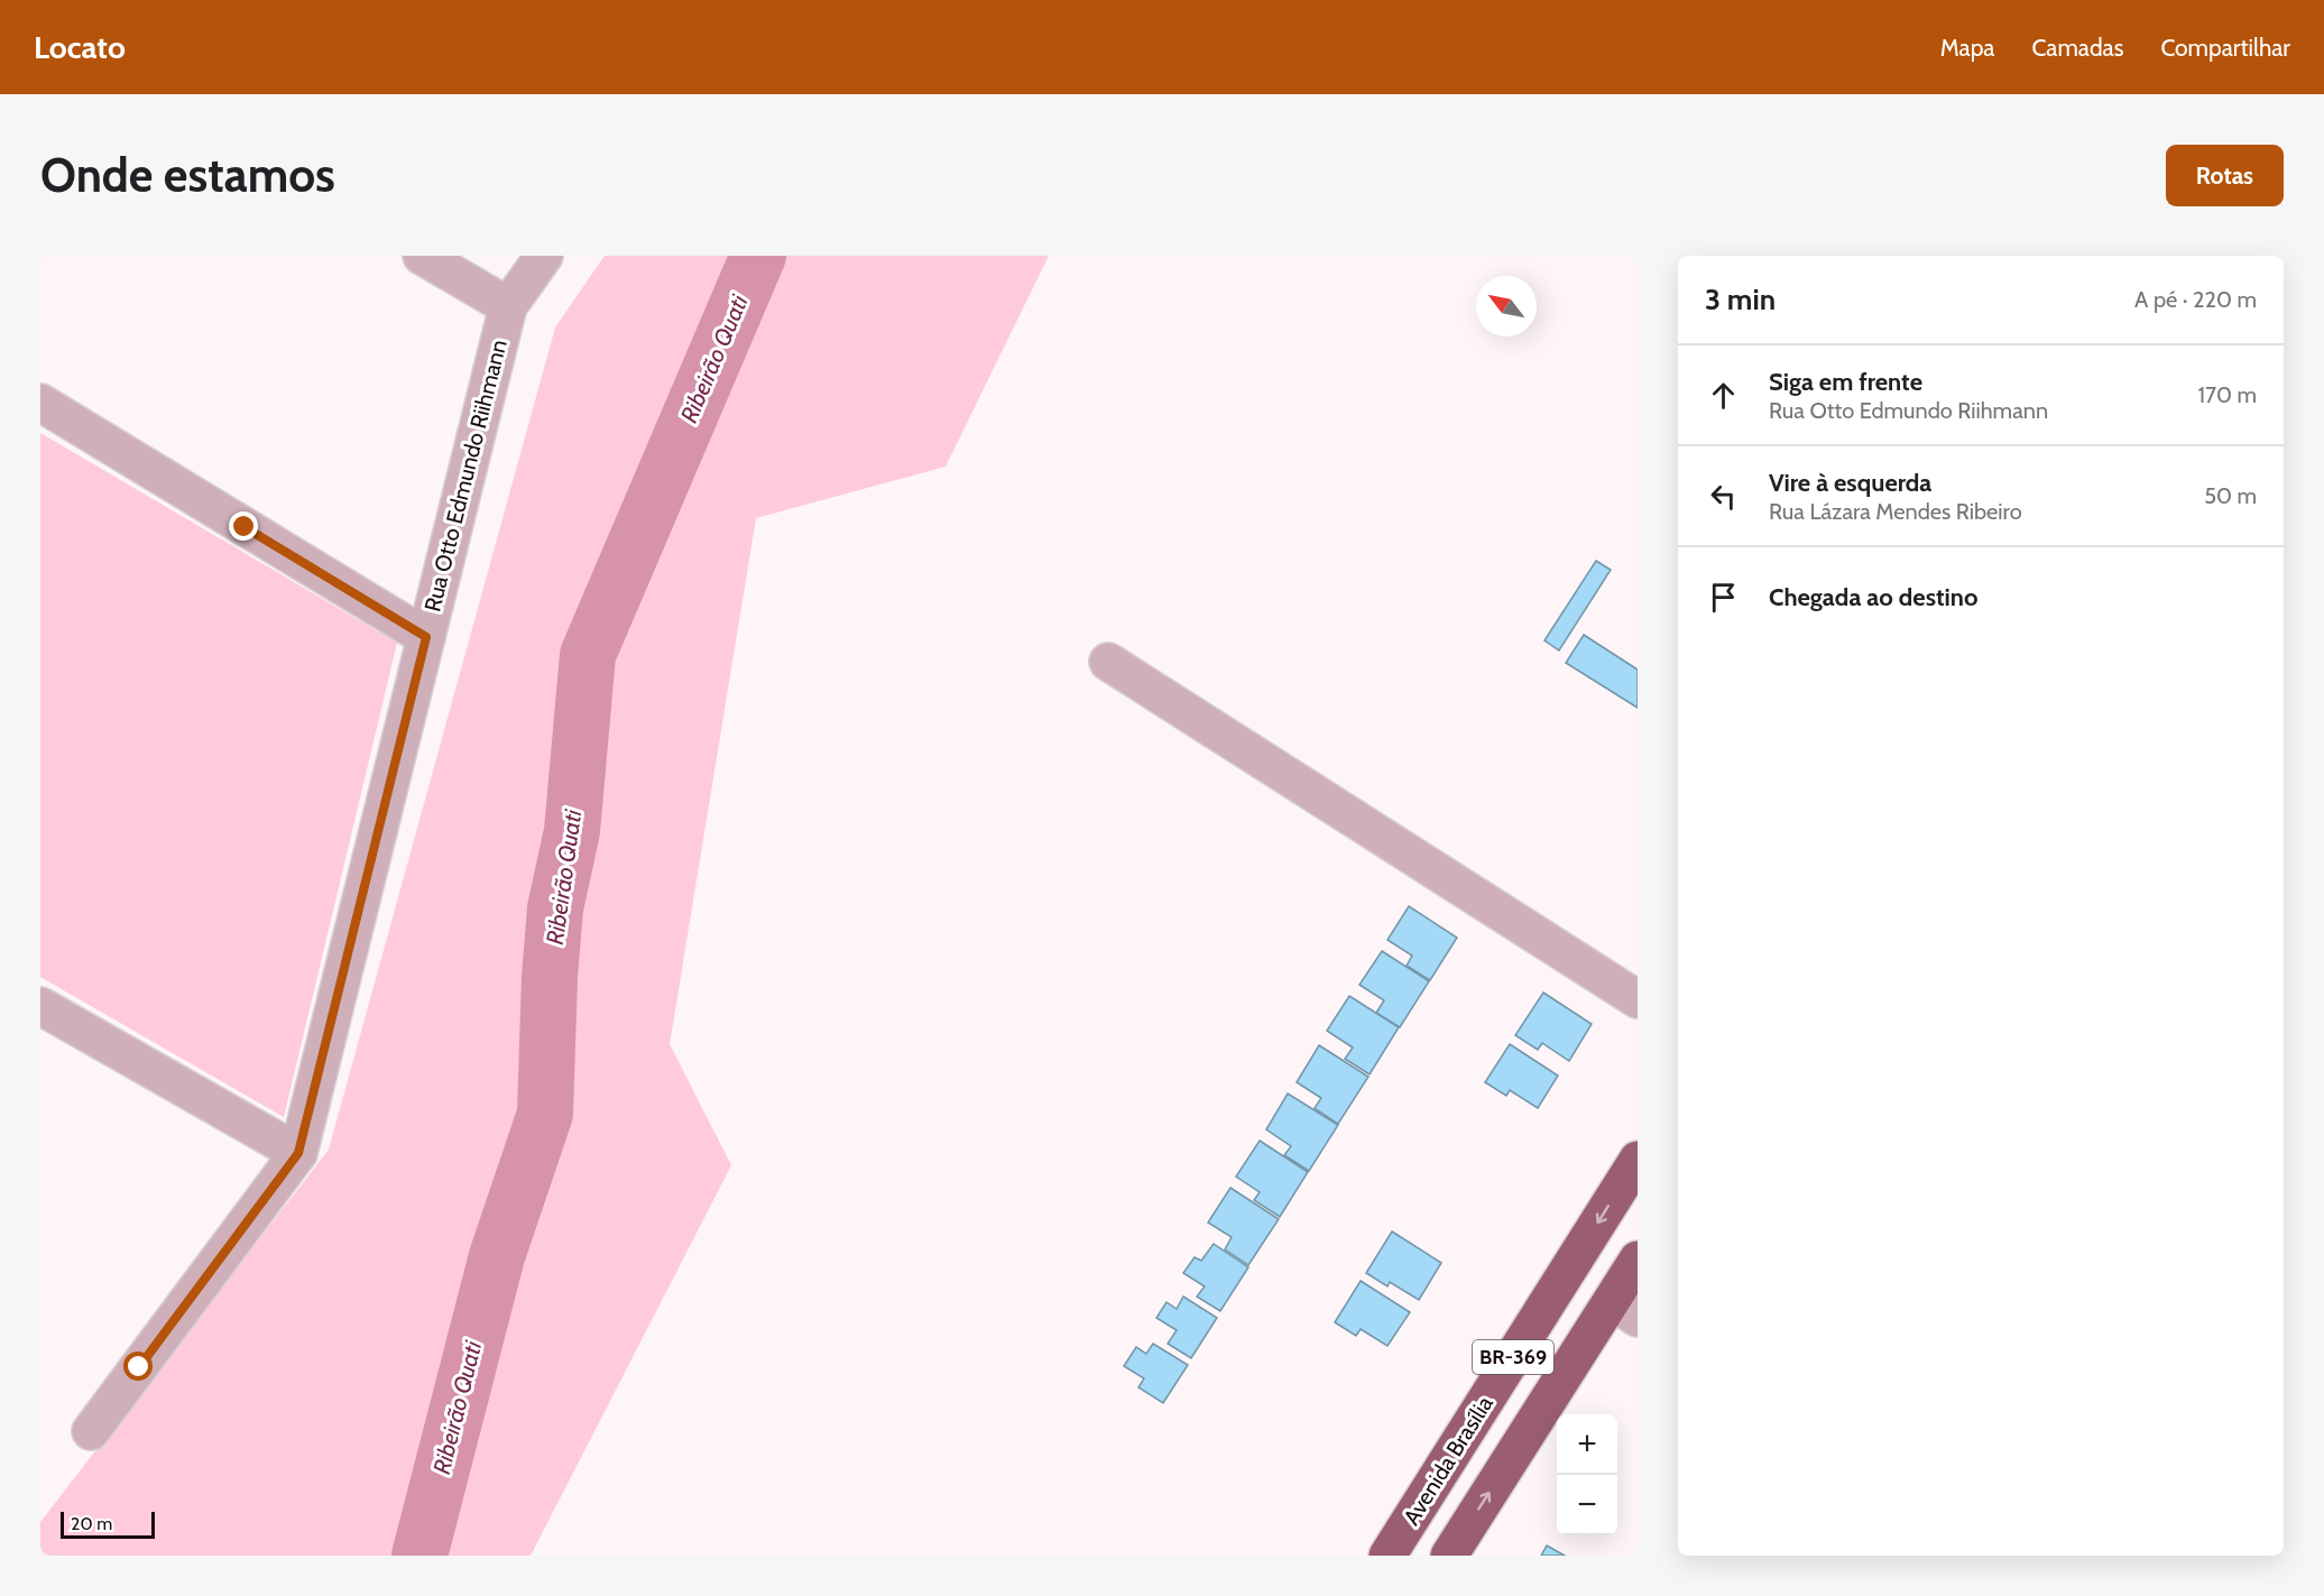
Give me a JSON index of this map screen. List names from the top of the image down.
{
  "streets": {
    "highway": ["BR-369", "Avenida Brasília"],
    "street": ["Rua Otto Edmundo Riihmann"]
  },
  "water": ["Ribeirão Quati"],
  "scale_bar": "20 m",
  "north": "top left",
  "page": {
    "header": "Locato",
    "nav": ["Mapa", "Camadas", "Compartilhar"],
    "buttons": "Rotas",
    "title": "Onde estamos",
    "heading": ["3 min", "A pé · 220 m"],
    "list": [
      ["Siga em frente", "Rua Otto Edmundo Riihmann", "170 m"],
      ["Vire à esquerda", "Rua Lázara Mendes Ribeiro", "50 m"],
      "Chegada ao destino"
    ],
    "map_buttons": ["+", "−"],
    "scale": "20 m"
  }
}
